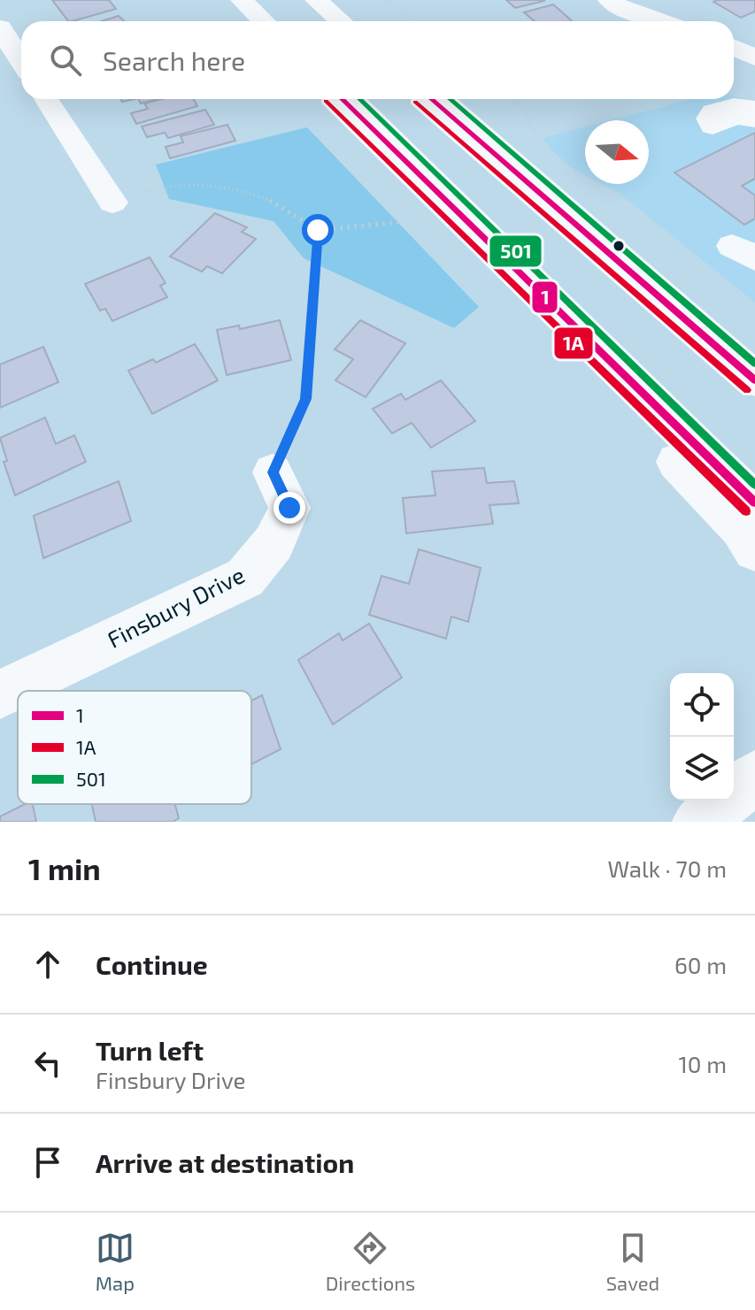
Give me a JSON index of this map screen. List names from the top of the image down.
{
  "streets": {
    "main road": ["Finsbury Drive"]
  },
  "lines": ["transit line 1", "transit line 501", "transit line 1A"],
  "legend": ["1", "1A", "501"],
  "north": "right",
  "page": {
    "search": "Search here",
    "heading": ["1 min", "Walk · 70 m"],
    "list": [
      ["Continue", "60 m"],
      ["Turn left", "Finsbury Drive", "10 m"],
      "Arrive at destination"
    ],
    "nav": ["Map", "Directions", "Saved"]
  }
}
